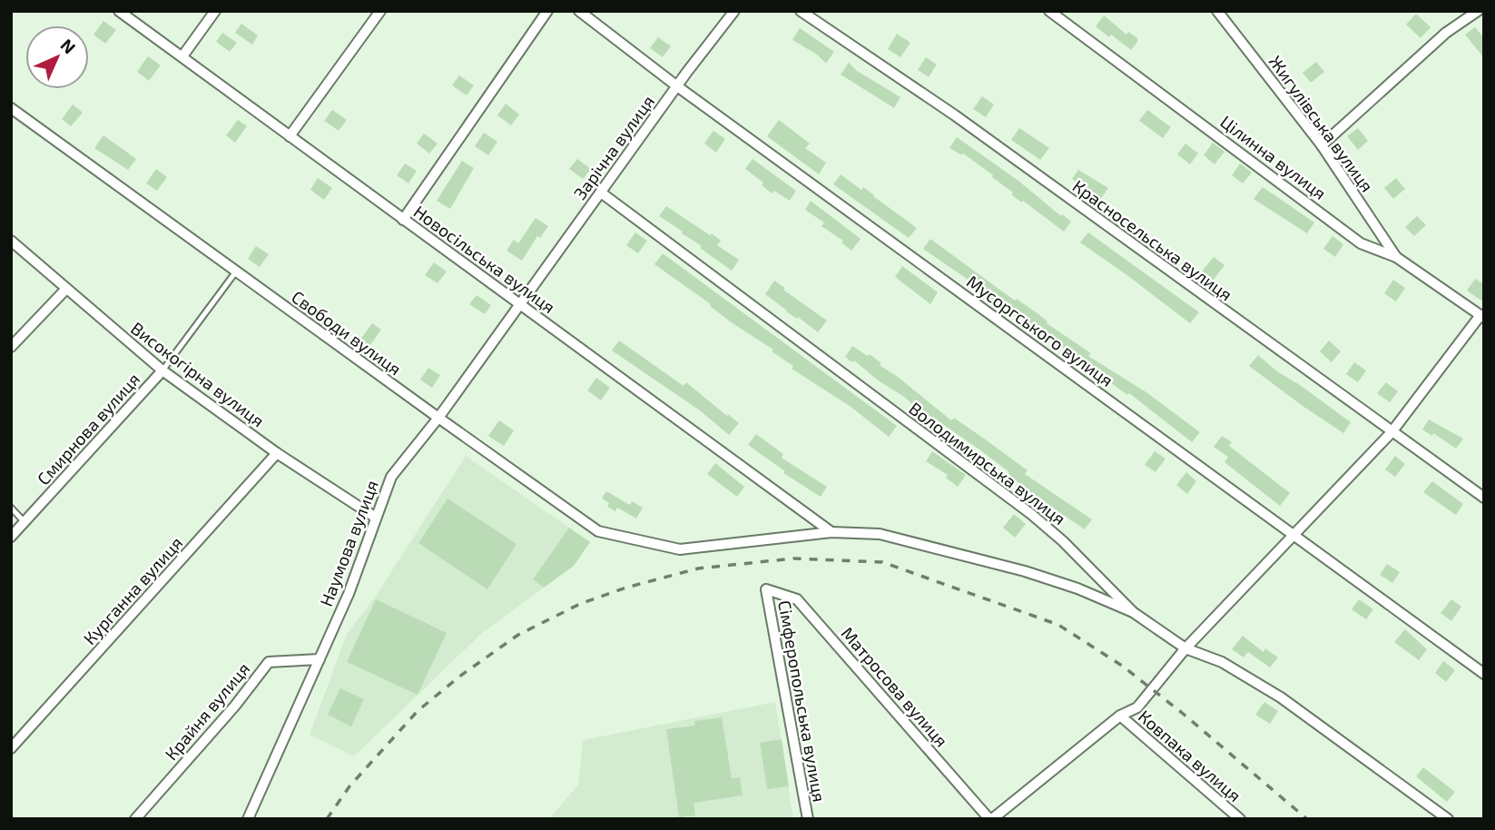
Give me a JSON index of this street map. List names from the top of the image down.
{
  "streets": {
    "street": [
      "Жигулівська вулиця",
      "Зарічна вулиця",
      "Цілинна вулиця",
      "Красносельська вулиця",
      "Новосільська вулиця",
      "Мусоргського вулиця",
      "Свободи вулиця",
      "Високогірна вулиця",
      "Смирнова вулиця",
      "Володимирська вулиця",
      "Наумова вулиця",
      "Курганна вулиця",
      "Матросова вулиця",
      "Сімферопольська вулиця",
      "Крайня вулиця",
      "Ковпака вулиця"
    ]
  },
  "crossings": [
    ["Жигулівська вулиця", "Цілинна вулиця"],
    ["Зарічна вулиця", "Новосільська вулиця"],
    ["Зарічна вулиця", "Мусоргського вулиця"],
    ["Зарічна вулиця", "Володимирська вулиця"],
    ["Зарічна вулиця", "Наумова вулиця"],
    ["Новосільська вулиця", "Свободи вулиця"],
    ["Новосільська вулиця", "Наумова вулиця"],
    ["Свободи вулиця", "Володимирська вулиця"],
    ["Свободи вулиця", "Наумова вулиця"],
    ["Високогірна вулиця", "Смирнова вулиця"],
    ["Високогірна вулиця", "Наумова вулиця"],
    ["Високогірна вулиця", "Курганна вулиця"],
    ["Наумова вулиця", "Крайня вулиця"],
    ["Матросова вулиця", "Сімферопольська вулиця"]
  ],
  "north": "top right"
}
